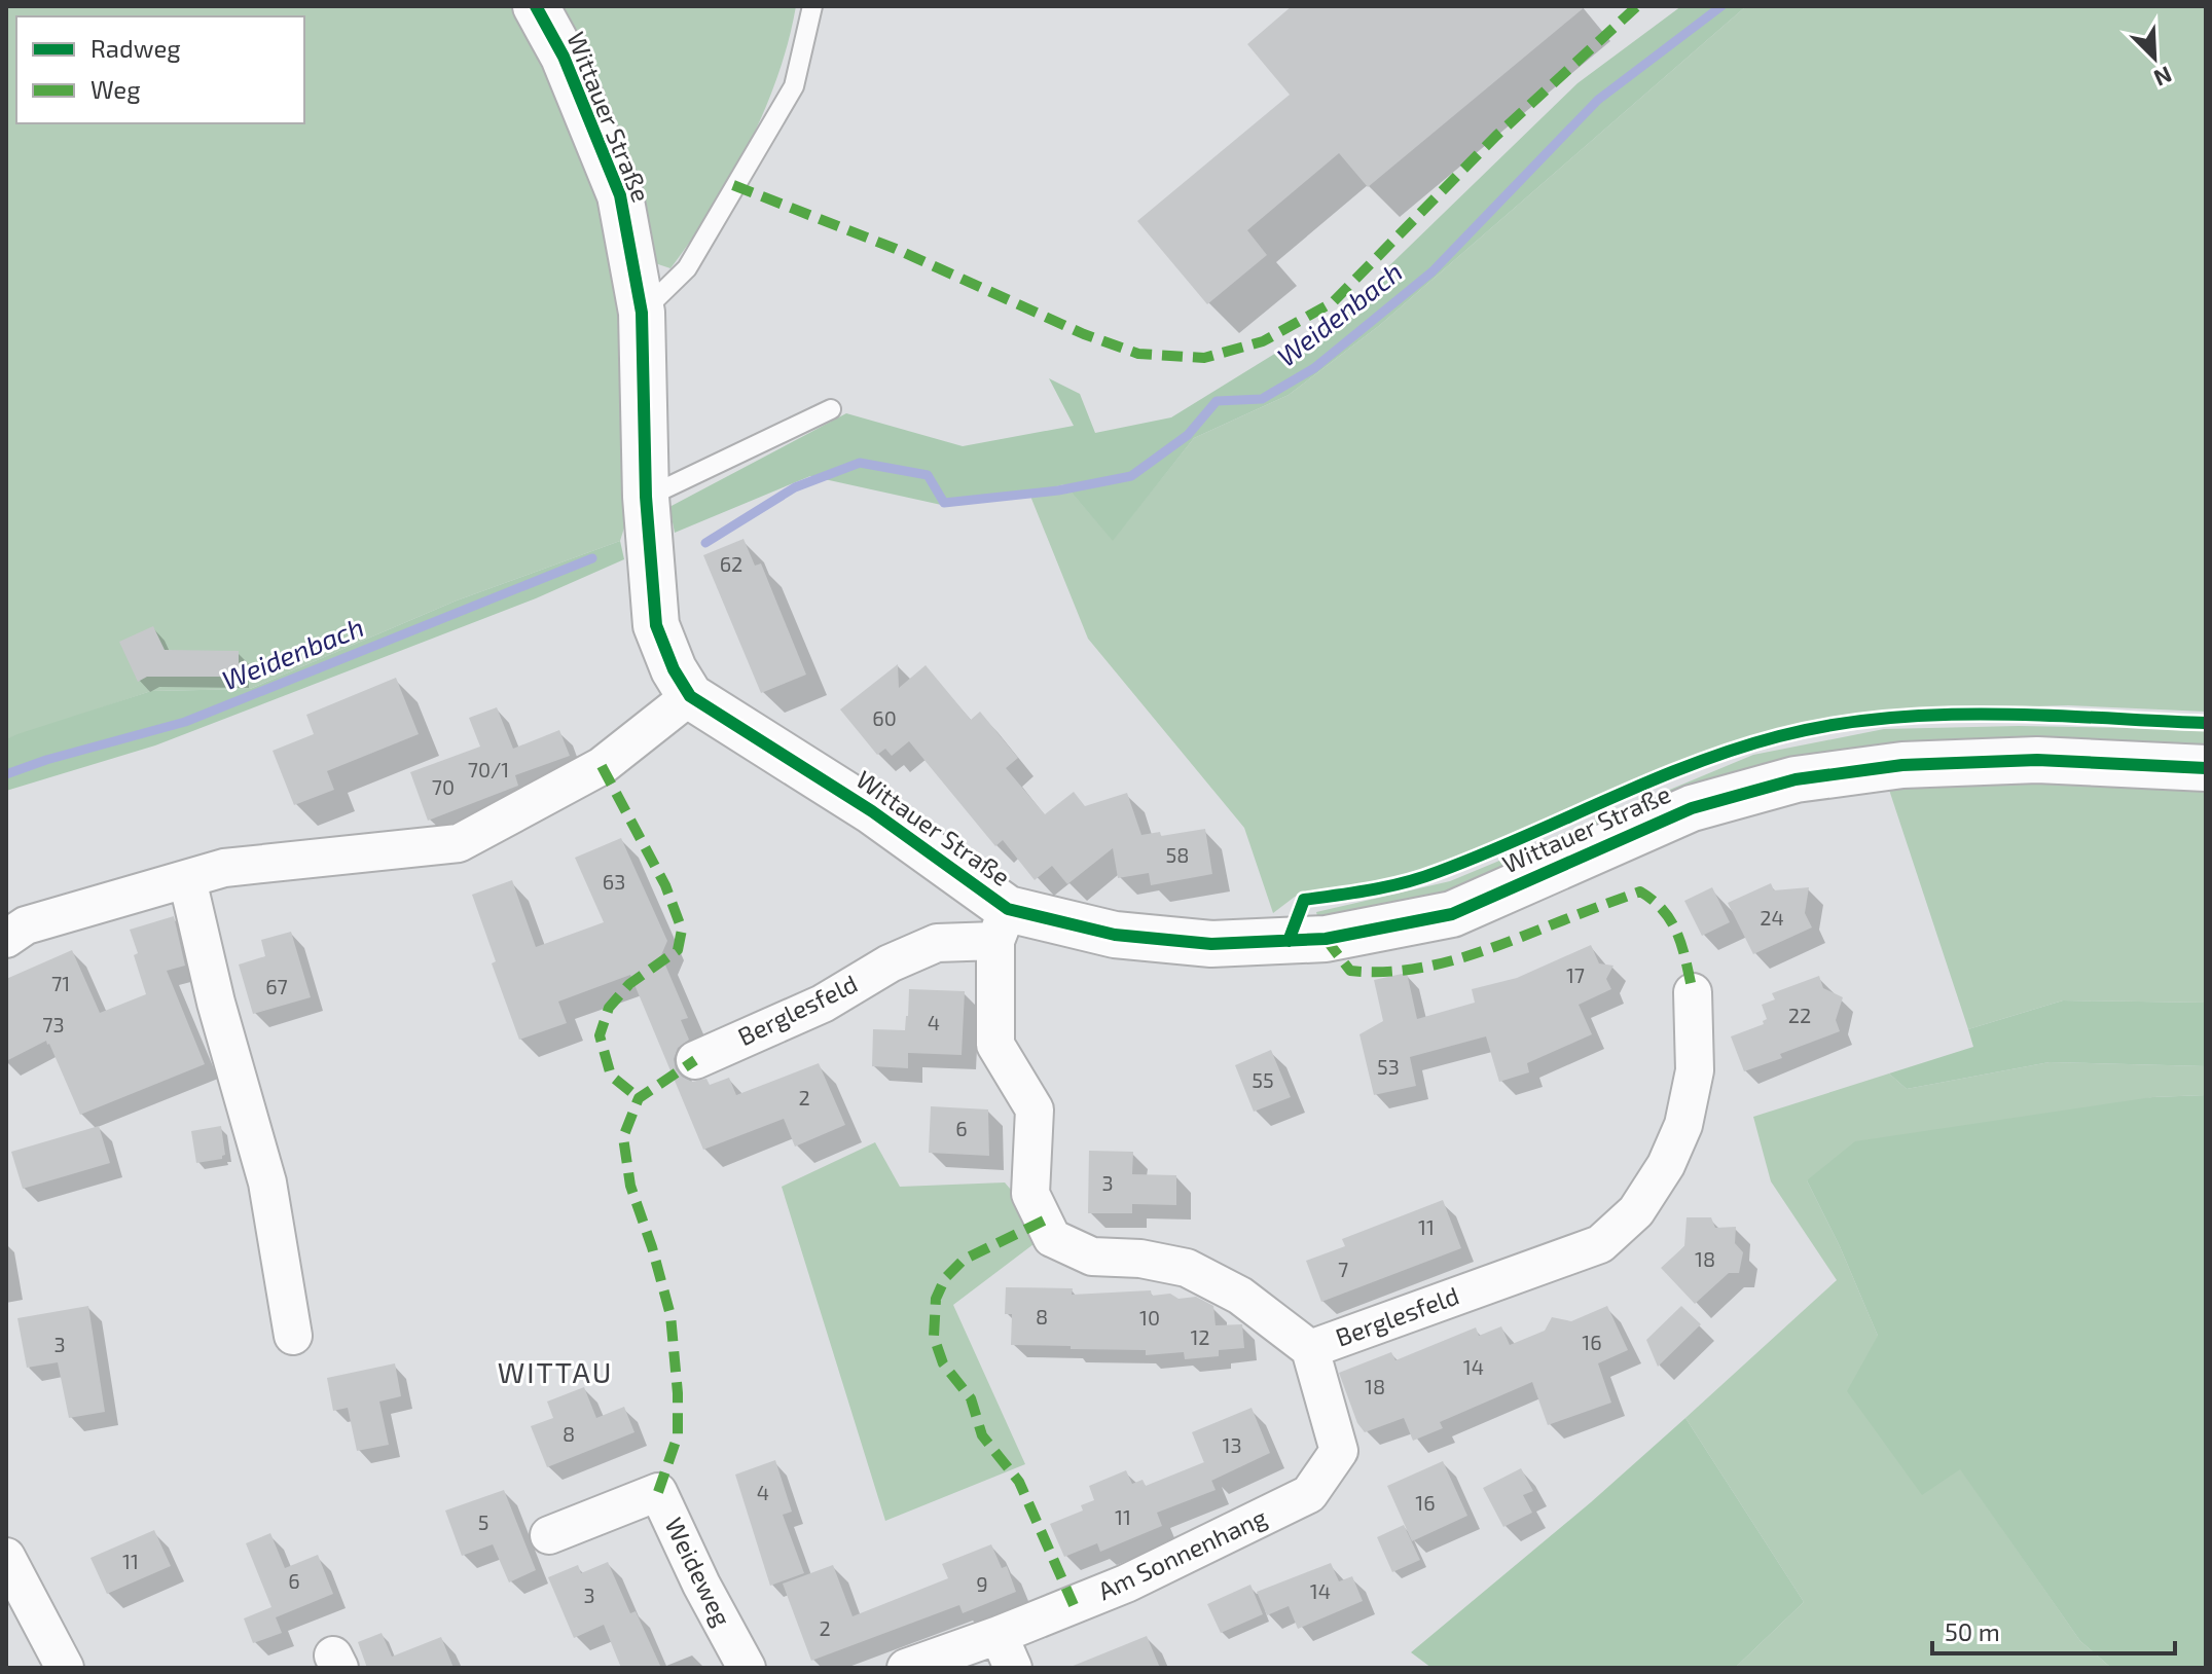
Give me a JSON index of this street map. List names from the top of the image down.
{
  "streets": {
    "street": [
      "Wittauer Straße",
      "Berglesfeld",
      "Am Sonnenhang",
      "Weideweg"
    ]
  },
  "crossings": [
    ["Wittauer Straße", "Berglesfeld"],
    ["Berglesfeld", "Am Sonnenhang"]
  ],
  "districts": ["WITTAU"],
  "water": ["Weidenbach"],
  "house_numbers": [
    "62",
    "60",
    "70/1",
    "70",
    "58",
    "63",
    "24",
    "17",
    "71",
    "67",
    "22",
    "4",
    "73",
    "53",
    "55",
    "2",
    "6",
    "3",
    "11",
    "18",
    "7",
    "8",
    "10",
    "12",
    "16",
    "3",
    "14",
    "18",
    "8",
    "13",
    "4",
    "16",
    "11",
    "5",
    "11",
    "6",
    "9",
    "14",
    "3",
    "2"
  ],
  "legend": ["Radweg", "Weg"],
  "scale_bar": "50 m",
  "north": "bottom right"
}
